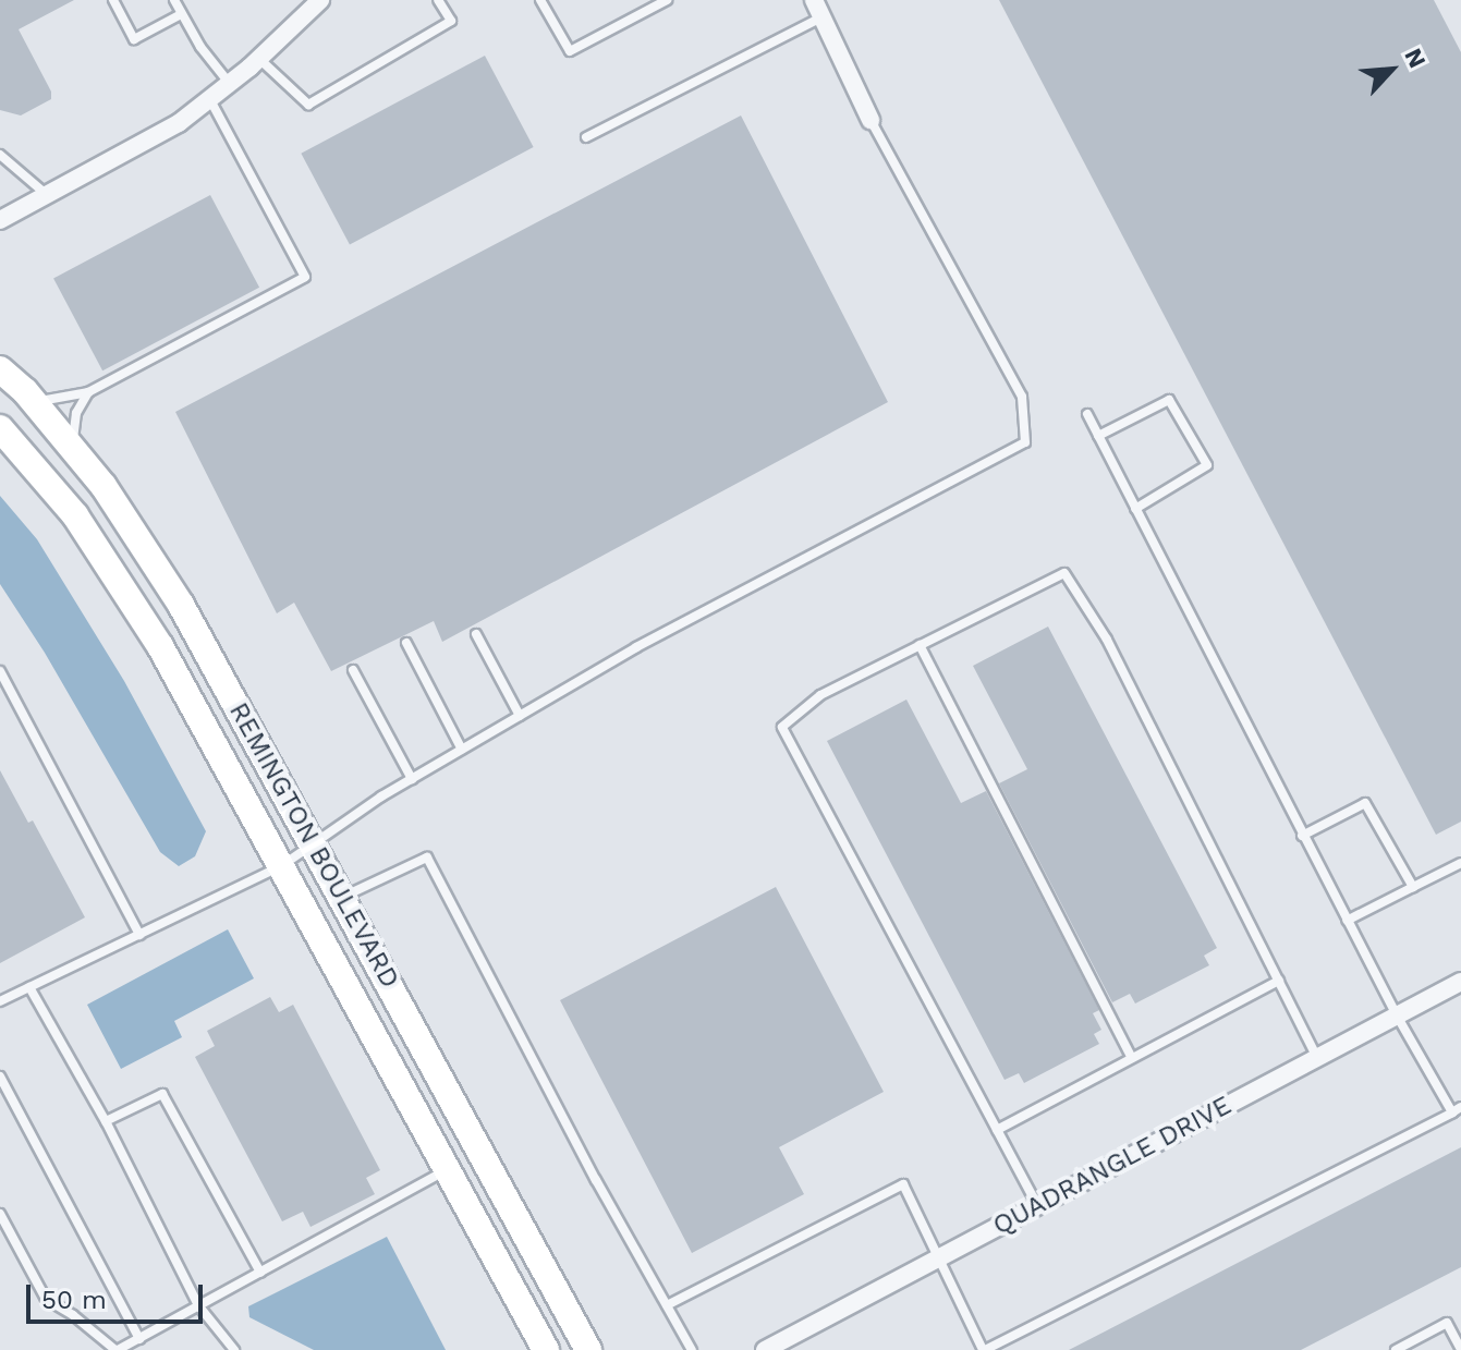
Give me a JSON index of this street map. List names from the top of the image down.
{
  "streets": {
    "street": ["REMINGTON BOULEVARD", "QUADRANGLE DRIVE"]
  },
  "scale_bar": "50 m",
  "north": "top right"
}
